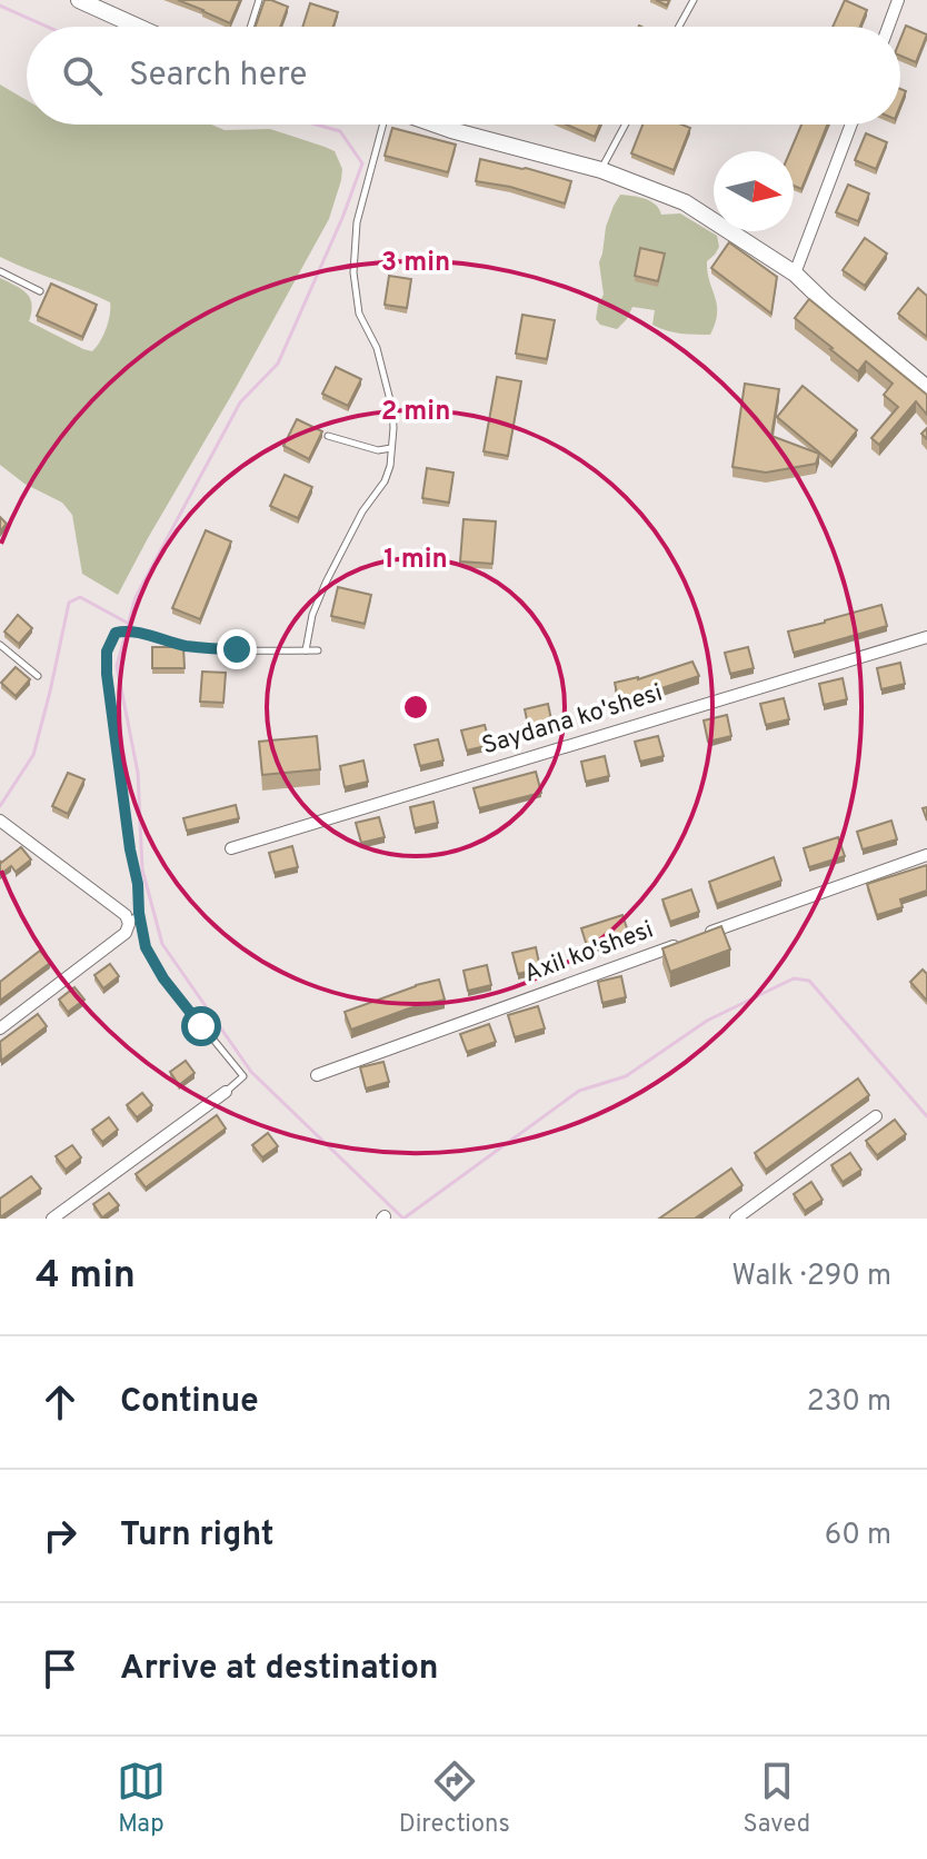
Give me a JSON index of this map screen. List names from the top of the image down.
{
  "streets": {
    "street": ["Saydana ko'shesi", "Axil ko'shesi"]
  },
  "north": "right",
  "page": {
    "search": "Search here",
    "heading": ["4 min", "Walk · 290 m"],
    "list": [
      ["Continue", "230 m"],
      ["Turn right", "60 m"],
      "Arrive at destination"
    ],
    "nav": ["Map", "Directions", "Saved"]
  },
  "rings": ["3 min", "2 min", "1 min"]
}
